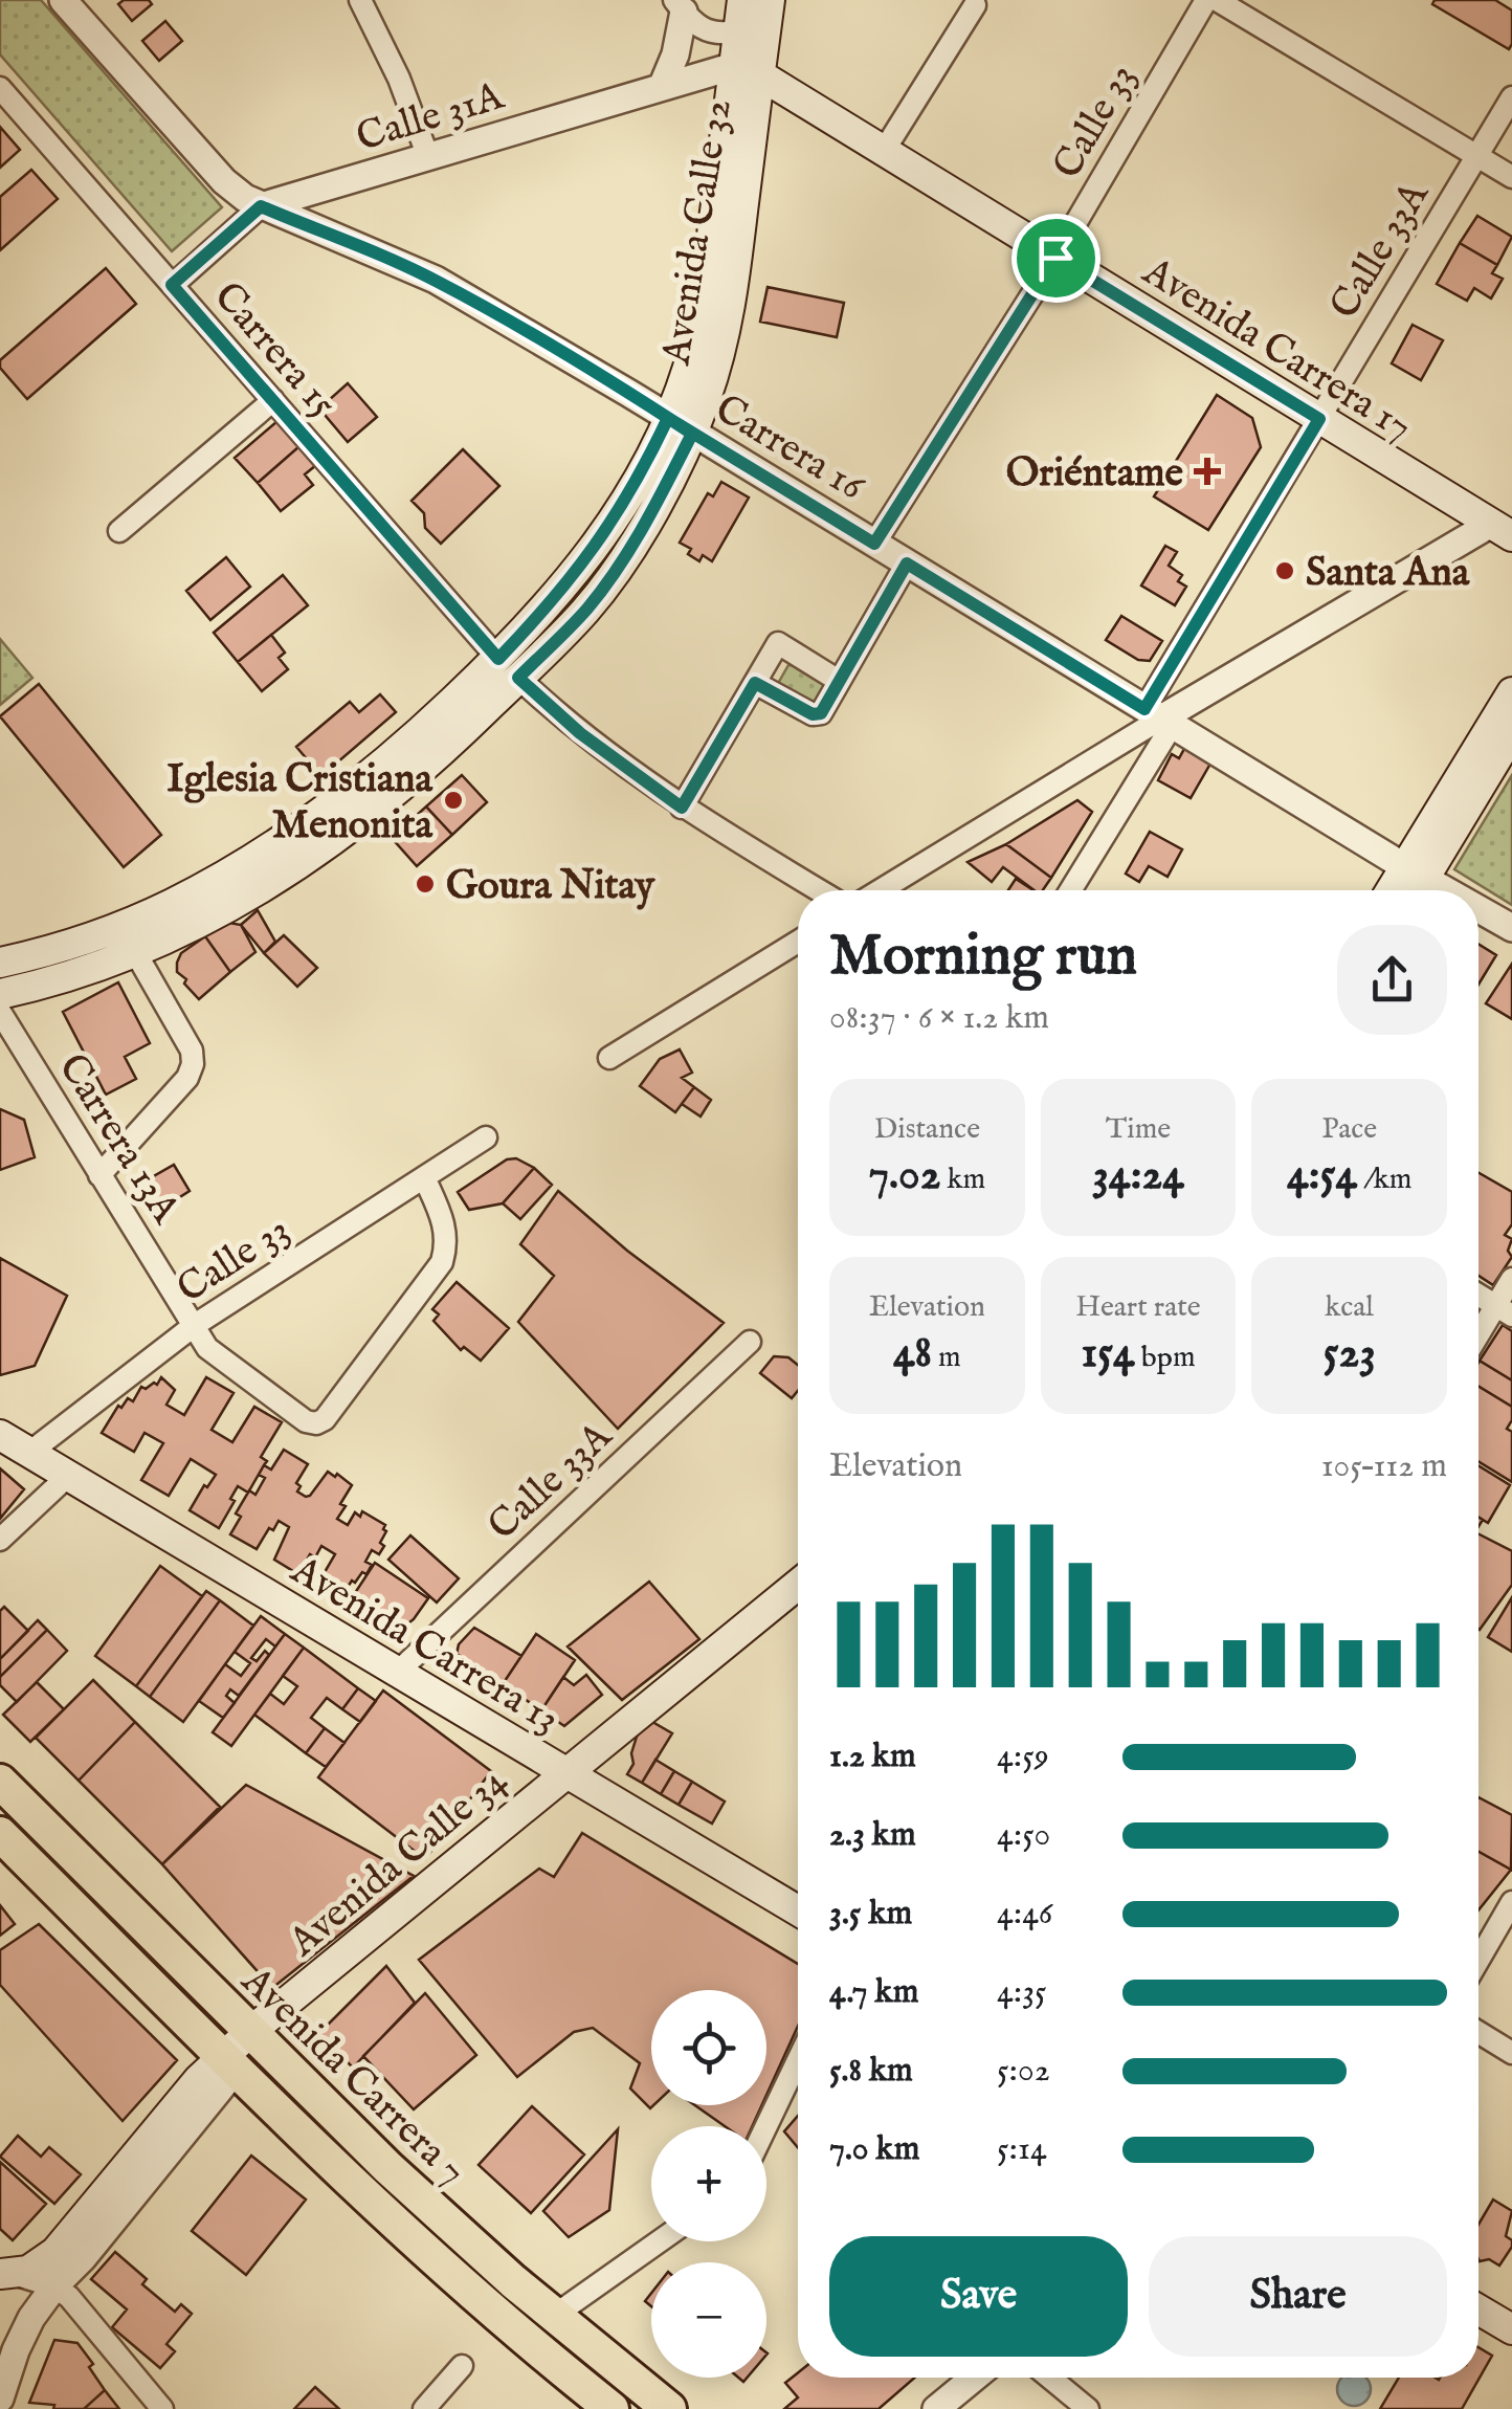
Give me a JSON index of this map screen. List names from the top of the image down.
{
  "streets": {
    "main road": [
      "Avenida Calle 32",
      "Avenida Carrera 17",
      "Avenida Carrera 13",
      "Avenida Calle 34",
      "Avenida Carrera 7"
    ],
    "street": [
      "Calle 31A",
      "Calle 33",
      "Calle 33A",
      "Carrera 15",
      "Carrera 16",
      "Carrera 13A"
    ]
  },
  "crossings": [
    ["Calle 31A", "Avenida Calle 32"],
    ["Calle 31A", "Avenida Carrera 17"],
    ["Calle 31A", "Carrera 15"],
    ["Calle 31A", "Carrera 16"],
    ["Calle 33", "Avenida Carrera 17"],
    ["Calle 33", "Carrera 16"],
    ["Calle 33", "Carrera 13A"],
    ["Calle 33", "Avenida Carrera 13"],
    ["Avenida Calle 32", "Avenida Carrera 17"],
    ["Avenida Calle 32", "Carrera 15"],
    ["Avenida Calle 32", "Carrera 16"],
    ["Calle 33A", "Avenida Carrera 17"],
    ["Calle 33A", "Carrera 16"],
    ["Calle 33A", "Avenida Carrera 13"],
    ["Avenida Carrera 13", "Avenida Calle 34"],
    ["Avenida Calle 34", "Avenida Carrera 7"]
  ],
  "places": {
    "health": ["Oriéntame"],
    "other": ["Santa Ana", "Iglesia Cristiana Menonita", "Goura Nitay"]
  },
  "page": {
    "heading": ["Morning run", "08:37 · 6 × 1.2 km"],
    "stats": [
      ["Distance", "7.02 km"],
      ["Time", "34:24"],
      ["Pace", "4:54 /km"],
      ["Elevation", "48 m"],
      ["Heart rate", "154 bpm"],
      ["kcal", "523"]
    ],
    "chart": ["Elevation", "105–112 m"],
    "list": [
      {
        "name": "1.2 km",
        "note": "4:59"
      },
      {
        "name": "2.3 km",
        "note": "4:50"
      },
      {
        "name": "3.5 km",
        "note": "4:46"
      },
      {
        "name": "4.7 km",
        "note": "4:35"
      },
      {
        "name": "5.8 km",
        "note": "5:02"
      },
      {
        "name": "7.0 km",
        "note": "5:14"
      }
    ],
    "map_buttons": ["+", "−"],
    "buttons": ["Save", "Share"]
  }
}
